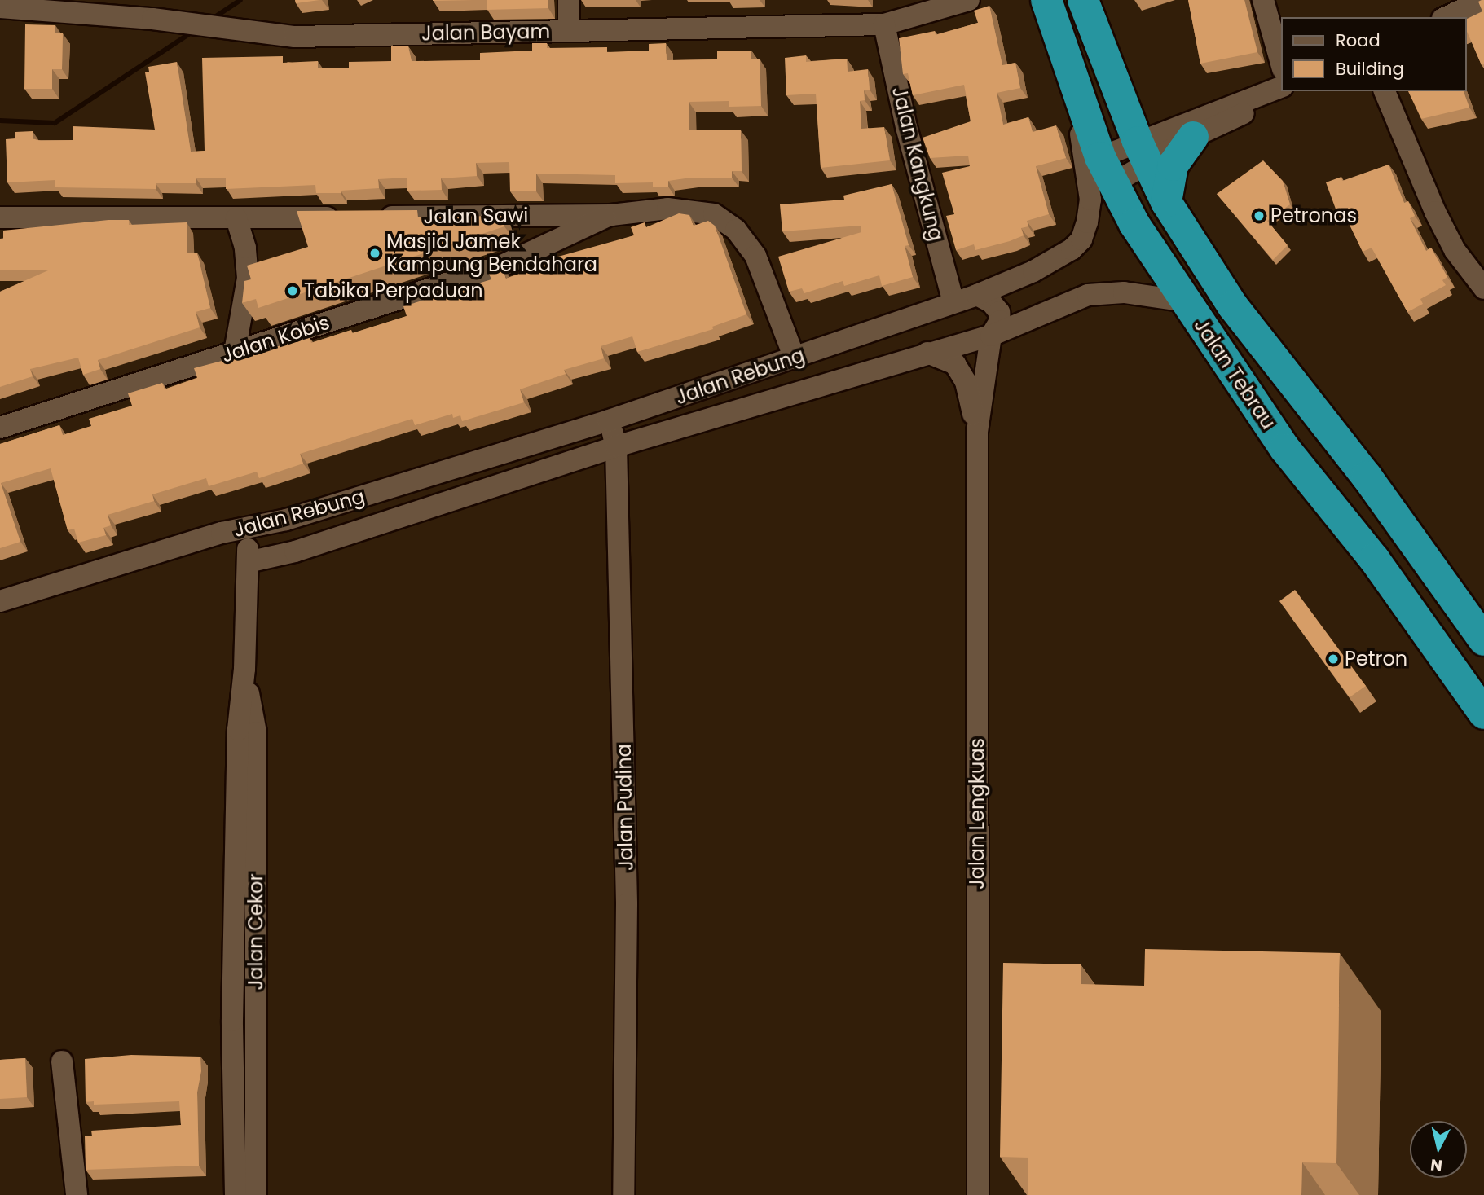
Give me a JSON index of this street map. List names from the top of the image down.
{
  "streets": {
    "highway": ["Jalan Tebrau"],
    "street": [
      "Jalan Bayam",
      "Jalan Kangkung",
      "Jalan Sawi",
      "Jalan Kobis",
      "Jalan Rebung",
      "Jalan Pudina",
      "Jalan Lengkuas",
      "Jalan Cekor"
    ]
  },
  "crossings": [
    ["Jalan Bayam", "Jalan Kangkung"],
    ["Jalan Kangkung", "Jalan Rebung"],
    ["Jalan Sawi", "Jalan Kobis"],
    ["Jalan Sawi", "Jalan Rebung"],
    ["Jalan Tebrau", "Jalan Rebung"],
    ["Jalan Rebung", "Jalan Pudina"],
    ["Jalan Rebung", "Jalan Lengkuas"],
    ["Jalan Rebung", "Jalan Cekor"]
  ],
  "places": [
    "Petronas",
    "Masjid Jamek Kampung Bendahara",
    "Tabika Perpaduan",
    "Petron"
  ],
  "legend": ["Road", "Building"],
  "north": "bottom"
}
